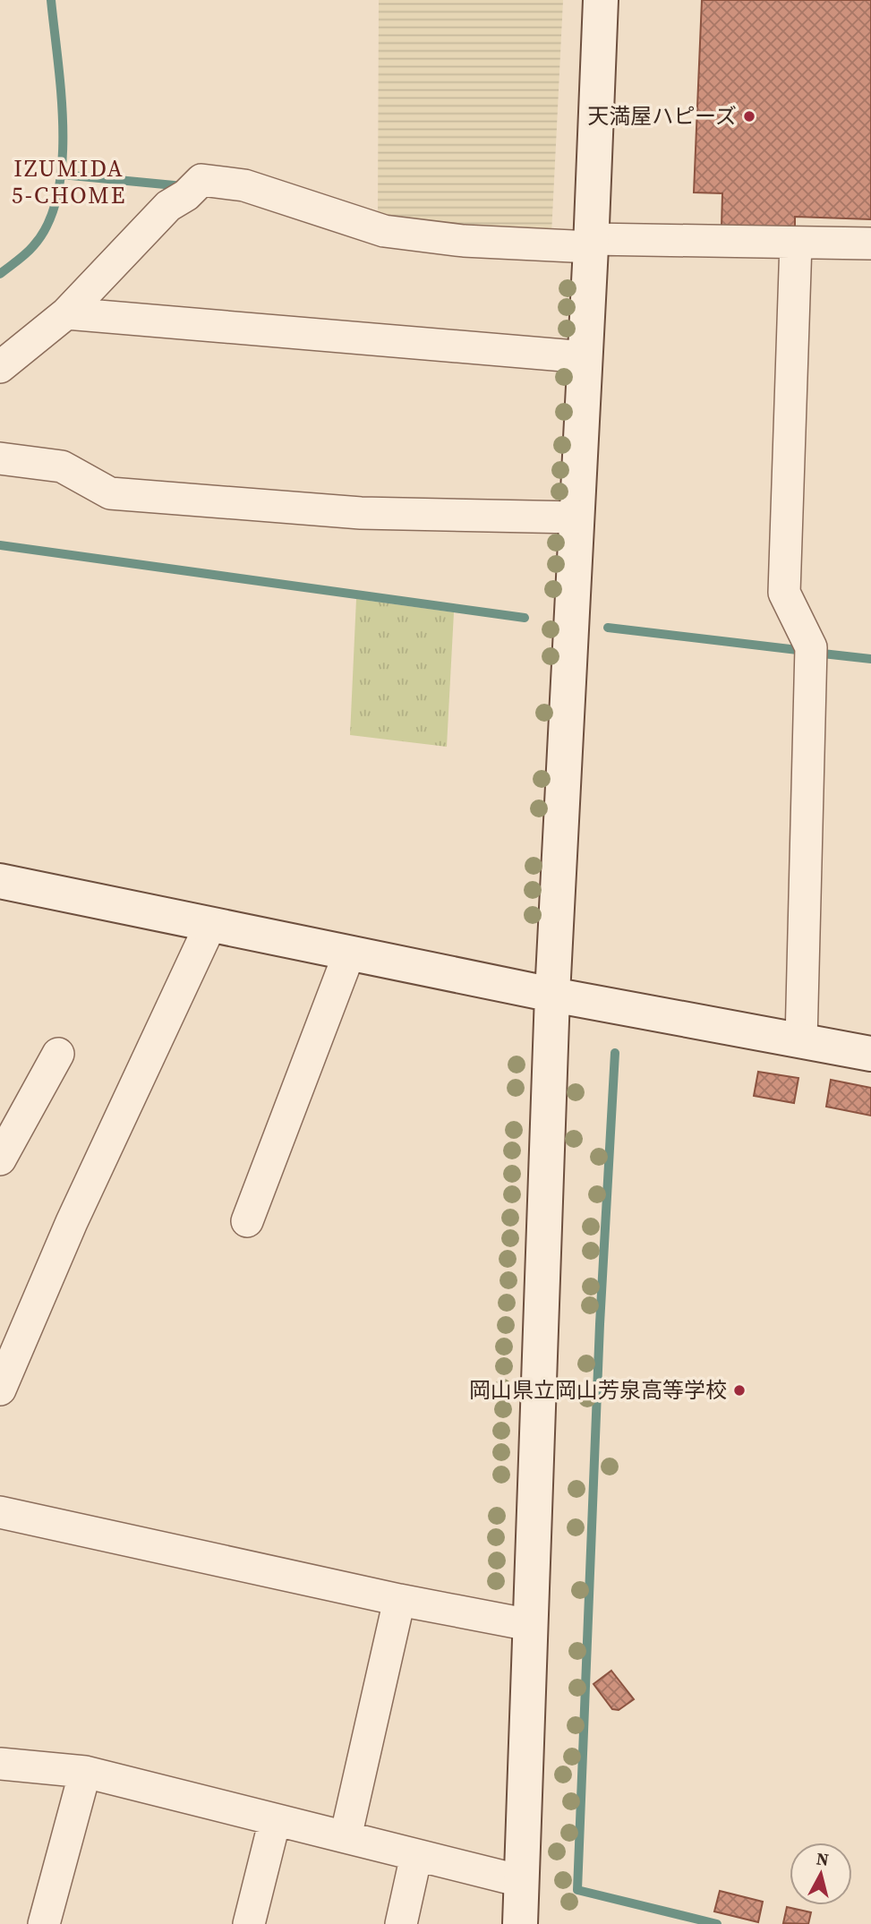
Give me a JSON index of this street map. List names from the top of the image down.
{
  "districts": ["IZUMIDA 5-CHOME"],
  "places": ["天満屋ハピーズ", "岡山県立岡山芳泉高等学校"],
  "north": "top"
}
